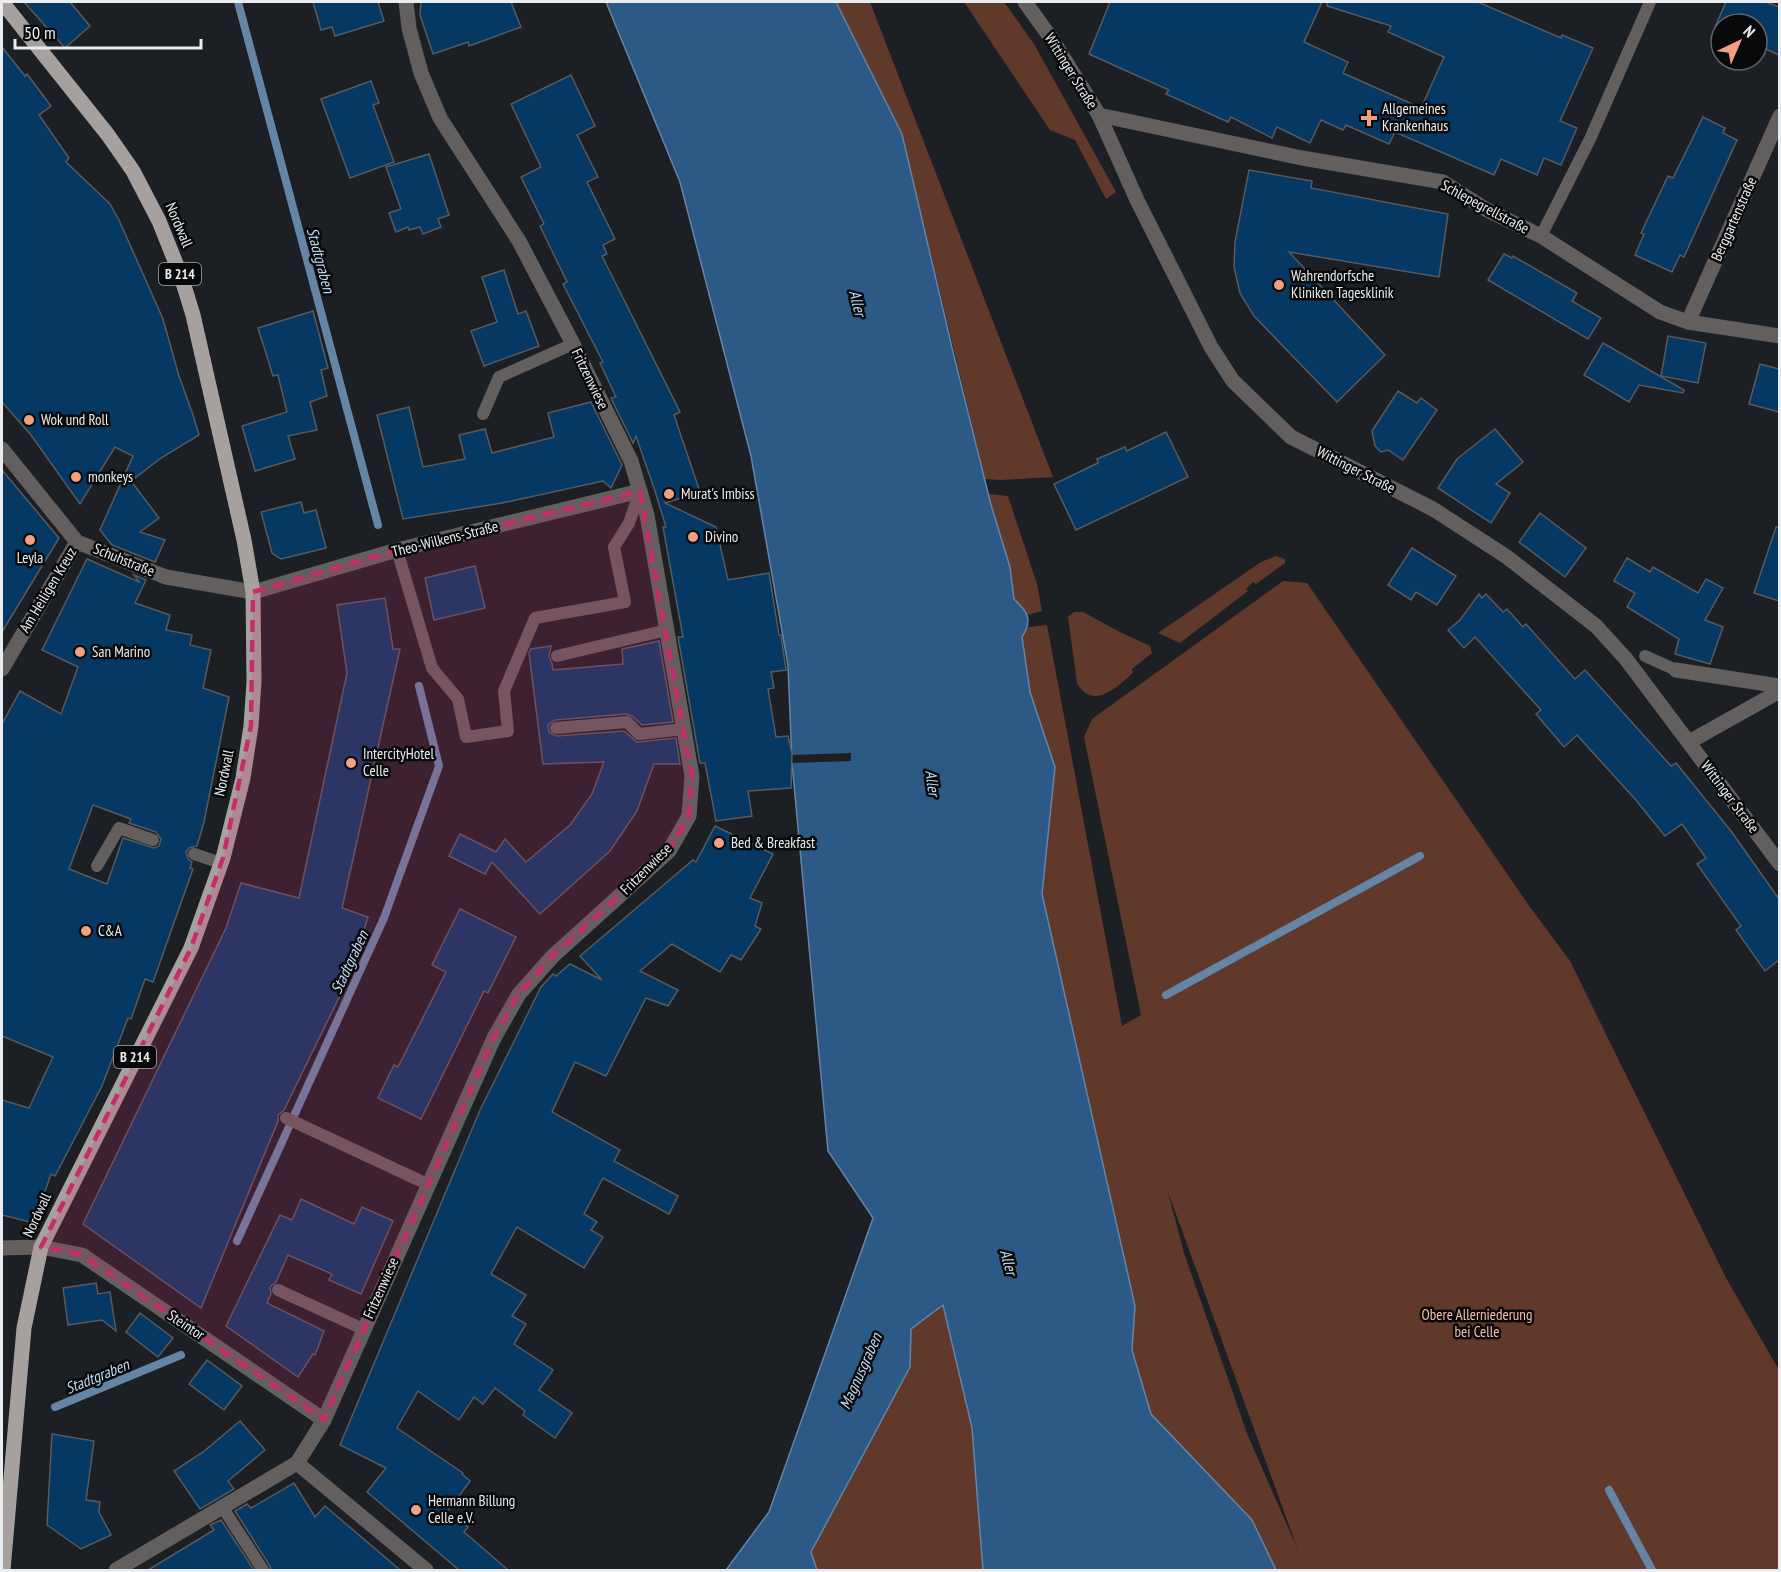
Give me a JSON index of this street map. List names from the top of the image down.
{
  "streets": {
    "main road": ["Nordwall", "B 214"],
    "street": [
      "Wittinger Straße",
      "Schlepegrellstraße",
      "Berggartenstraße",
      "Fritzenwiese",
      "Theo-Wilkens-Straße",
      "Schuhstraße",
      "Am Heiligen Kreuz",
      "Steintor"
    ]
  },
  "crossings": [
    ["Wittinger Straße", "Schlepegrellstraße"],
    ["Schlepegrellstraße", "Berggartenstraße"],
    ["Nordwall", "Theo-Wilkens-Straße"],
    ["Nordwall", "Schuhstraße"],
    ["Nordwall", "Steintor"],
    ["Fritzenwiese", "Theo-Wilkens-Straße"],
    ["Fritzenwiese", "Steintor"],
    ["Theo-Wilkens-Straße", "Schuhstraße"],
    ["Schuhstraße", "Am Heiligen Kreuz"]
  ],
  "water": ["Stadtgraben", "Aller", "Magnusgraben"],
  "parks": ["Obere Allerniederung bei Celle"],
  "places": {
    "health": ["Allgemeines Krankenhaus"],
    "other": [
      "Wahrendorfsche Kliniken Tagesklinik",
      "Wok und Roll",
      "monkeys",
      "Murat's Imbiss",
      "Divino",
      "Leyla",
      "San Marino",
      "IntercityHotel Celle",
      "Bed & Breakfast",
      "C&A",
      "Hermann Billung Celle e.V."
    ]
  },
  "scale_bar": "50 m",
  "north": "top right"
}
